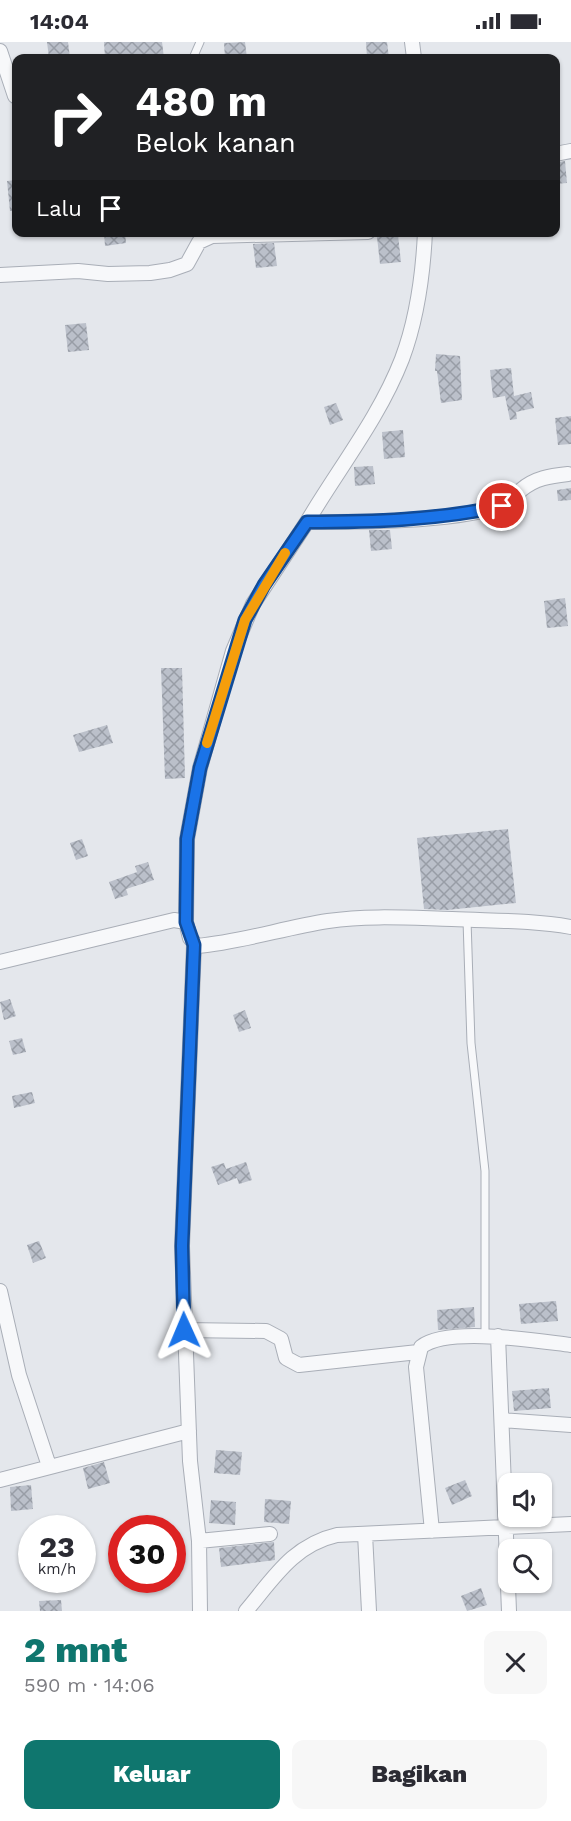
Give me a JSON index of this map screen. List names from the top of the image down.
{
  "page": {
    "status": "14:04",
    "turn": ["480 m", "Belok kanan"],
    "then": "Lalu",
    "speed": "23 km/h",
    "limit": "30",
    "heading": ["2 mnt", "590 m · 14:06"],
    "buttons": ["Keluar", "Bagikan"]
  }
}
